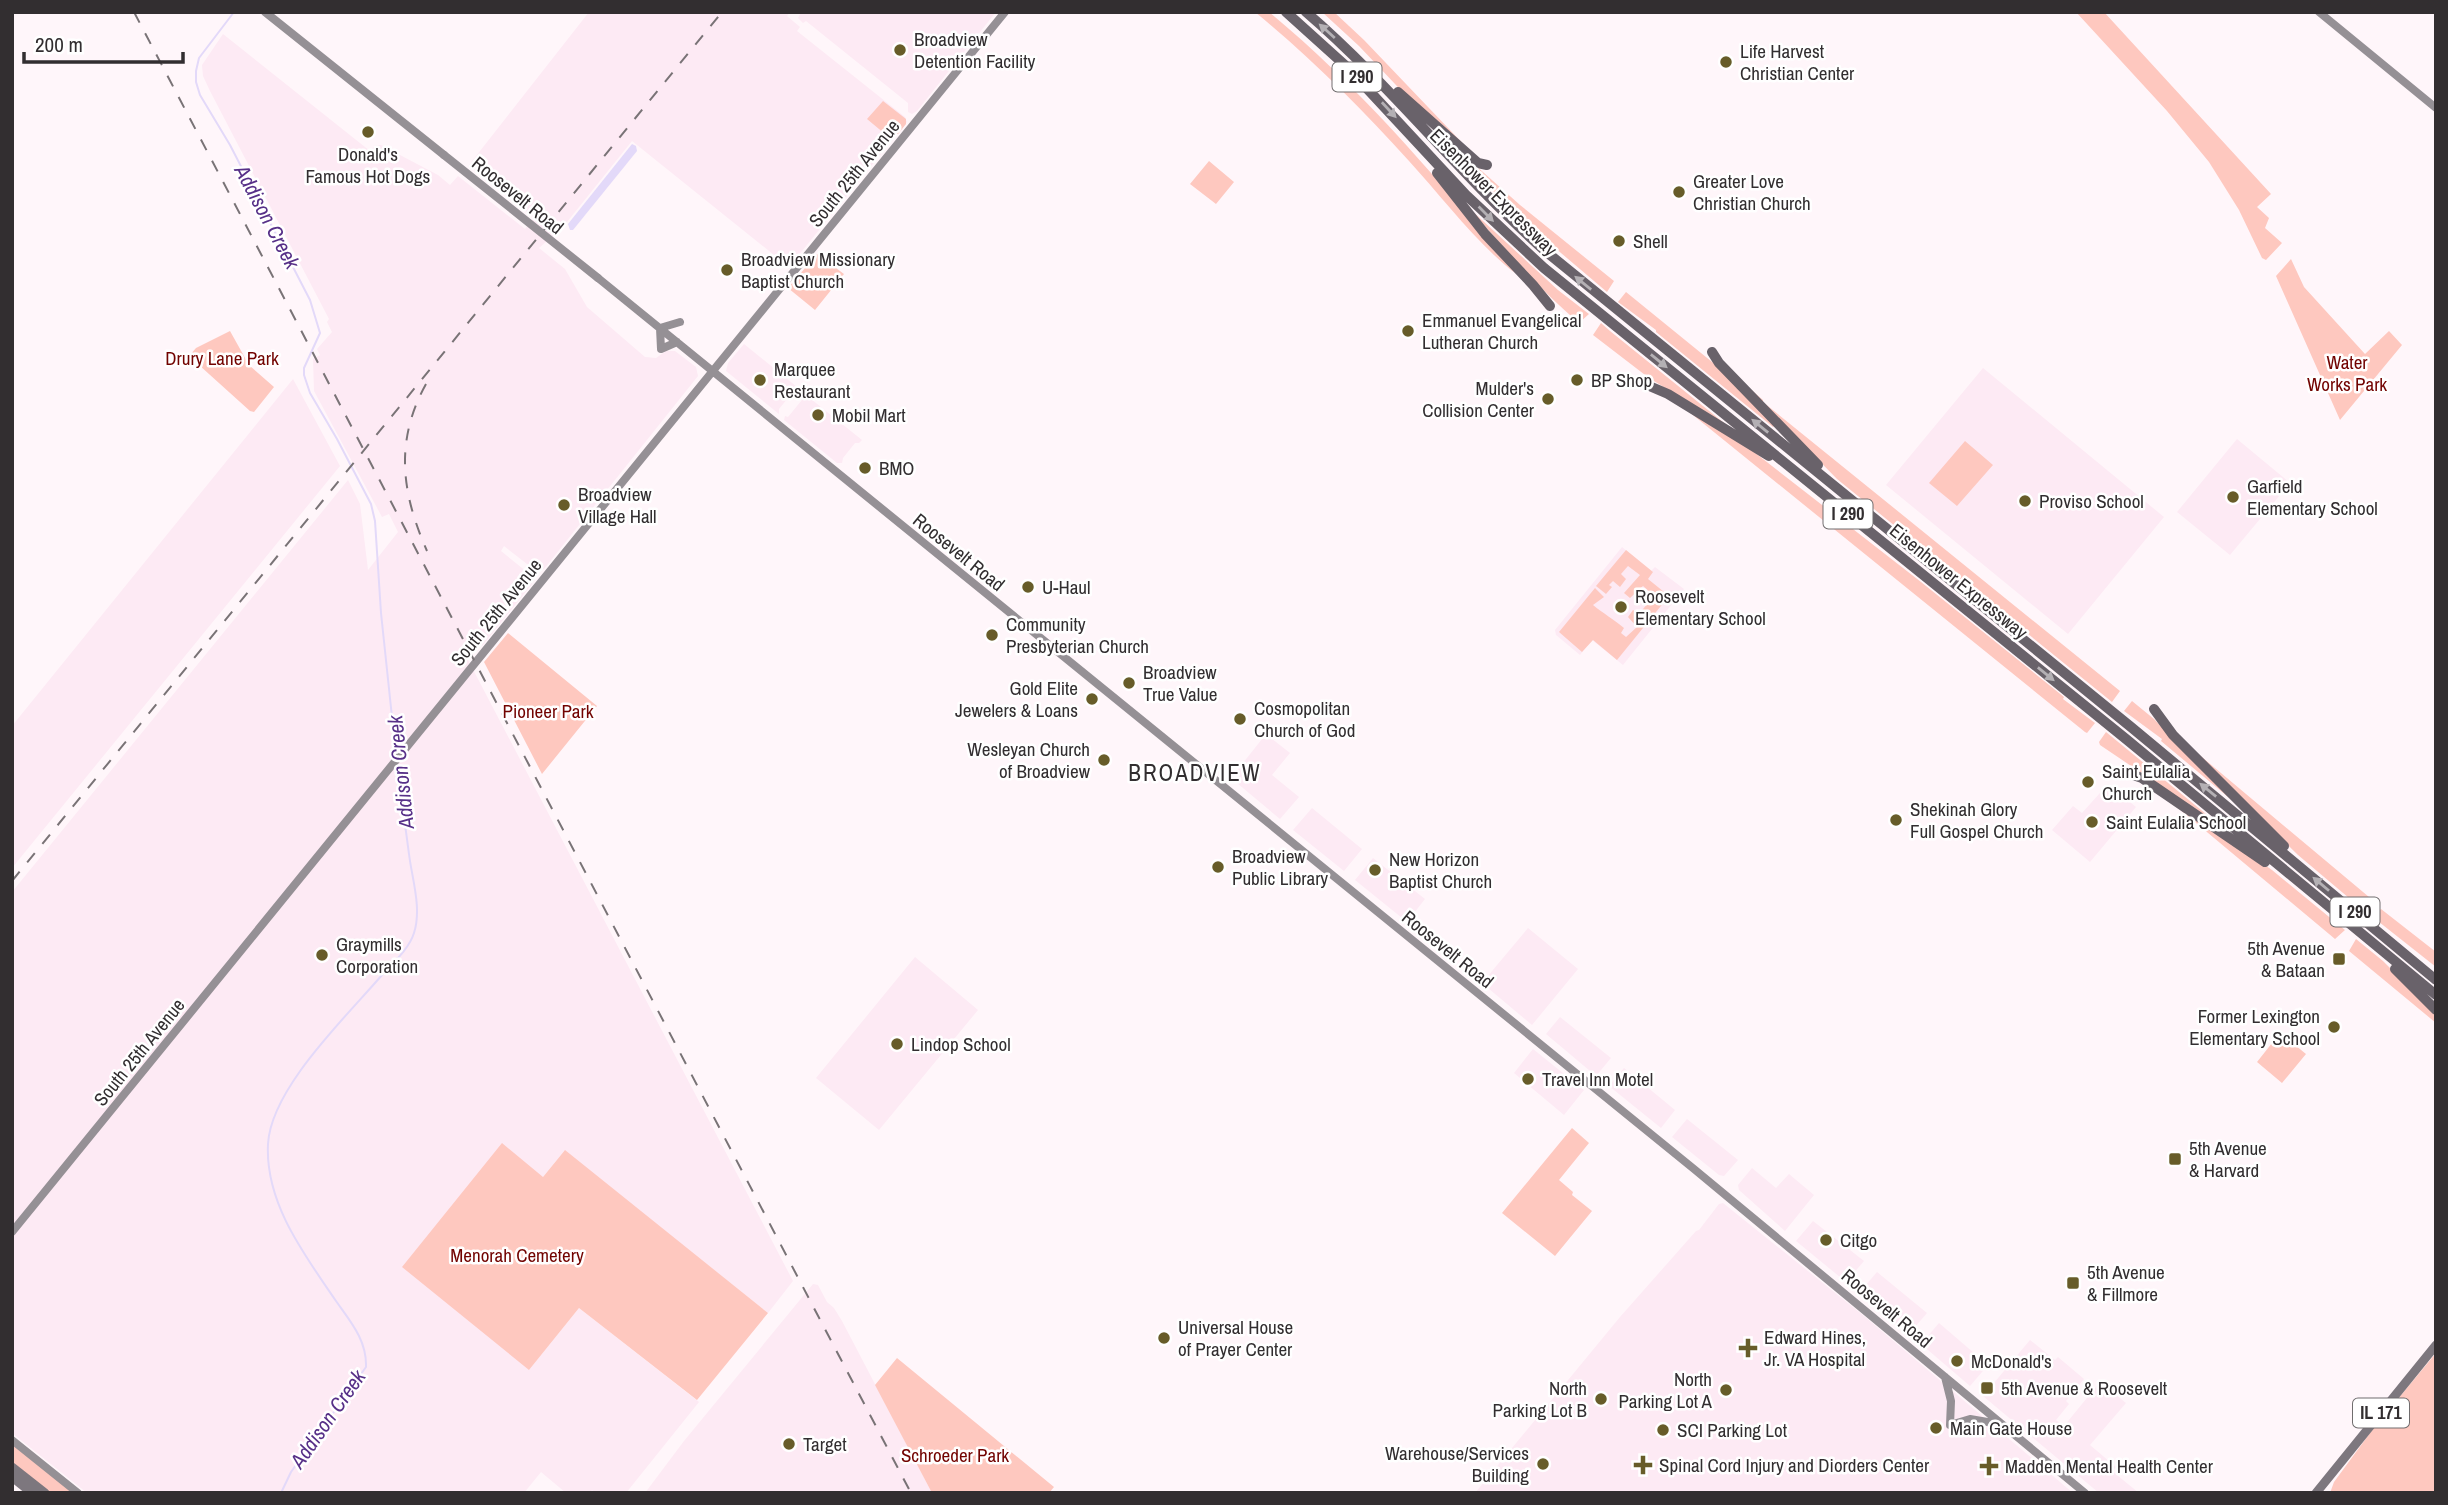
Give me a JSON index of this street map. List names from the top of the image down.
{
  "streets": {
    "highway": ["I 290", "Eisenhower Expressway"],
    "main road": ["South 25th Avenue", "Roosevelt Road", "IL 171"]
  },
  "crossings": [
    ["South 25th Avenue", "Roosevelt Road"]
  ],
  "districts": ["BROADVIEW"],
  "water": ["Addison Creek"],
  "parks": [
    "Drury Lane Park",
    "Water Works Park",
    "Pioneer Park",
    "Menorah Cemetery",
    "Schroeder Park"
  ],
  "places": {
    "other": [
      "Broadview Detention Facility",
      "Life Harvest Christian Center",
      "Donald's Famous Hot Dogs",
      "Greater Love Christian Church",
      "Shell",
      "Broadview Missionary Baptist Church",
      "Emmanuel Evangelical Lutheran Church",
      "Marquee Restaurant",
      "BP Shop",
      "Mulder's Collision Center",
      "Mobil Mart",
      "BMO",
      "Garfield Elementary School",
      "Proviso School",
      "Broadview Village Hall",
      "U-Haul",
      "Roosevelt Elementary School",
      "Community Presbyterian Church",
      "Broadview True Value",
      "Gold Elite Jewelers & Loans",
      "Cosmopolitan Church of God",
      "Wesleyan Church of Broadview",
      "Saint Eulalia Church",
      "Shekinah Glory Full Gospel Church",
      "Saint Eulalia School",
      "Broadview Public Library",
      "New Horizon Baptist Church",
      "Graymills Corporation",
      "Former Lexington Elementary School",
      "Lindop School",
      "Travel Inn Motel",
      "Citgo",
      "Universal House of Prayer Center",
      "McDonald's",
      "North Parking Lot A",
      "North Parking Lot B",
      "Main Gate House",
      "SCI Parking Lot",
      "Target",
      "Warehouse/Services Building"
    ],
    "transit": [
      "5th Avenue & Bataan",
      "5th Avenue & Harvard",
      "5th Avenue & Fillmore",
      "5th Avenue & Roosevelt"
    ],
    "health": ["Edward Hines, Jr. VA Hospital", "Spinal Cord Injury and Diorders Center", "Madden Mental Health Center"]
  },
  "scale_bar": "200 m"
}
